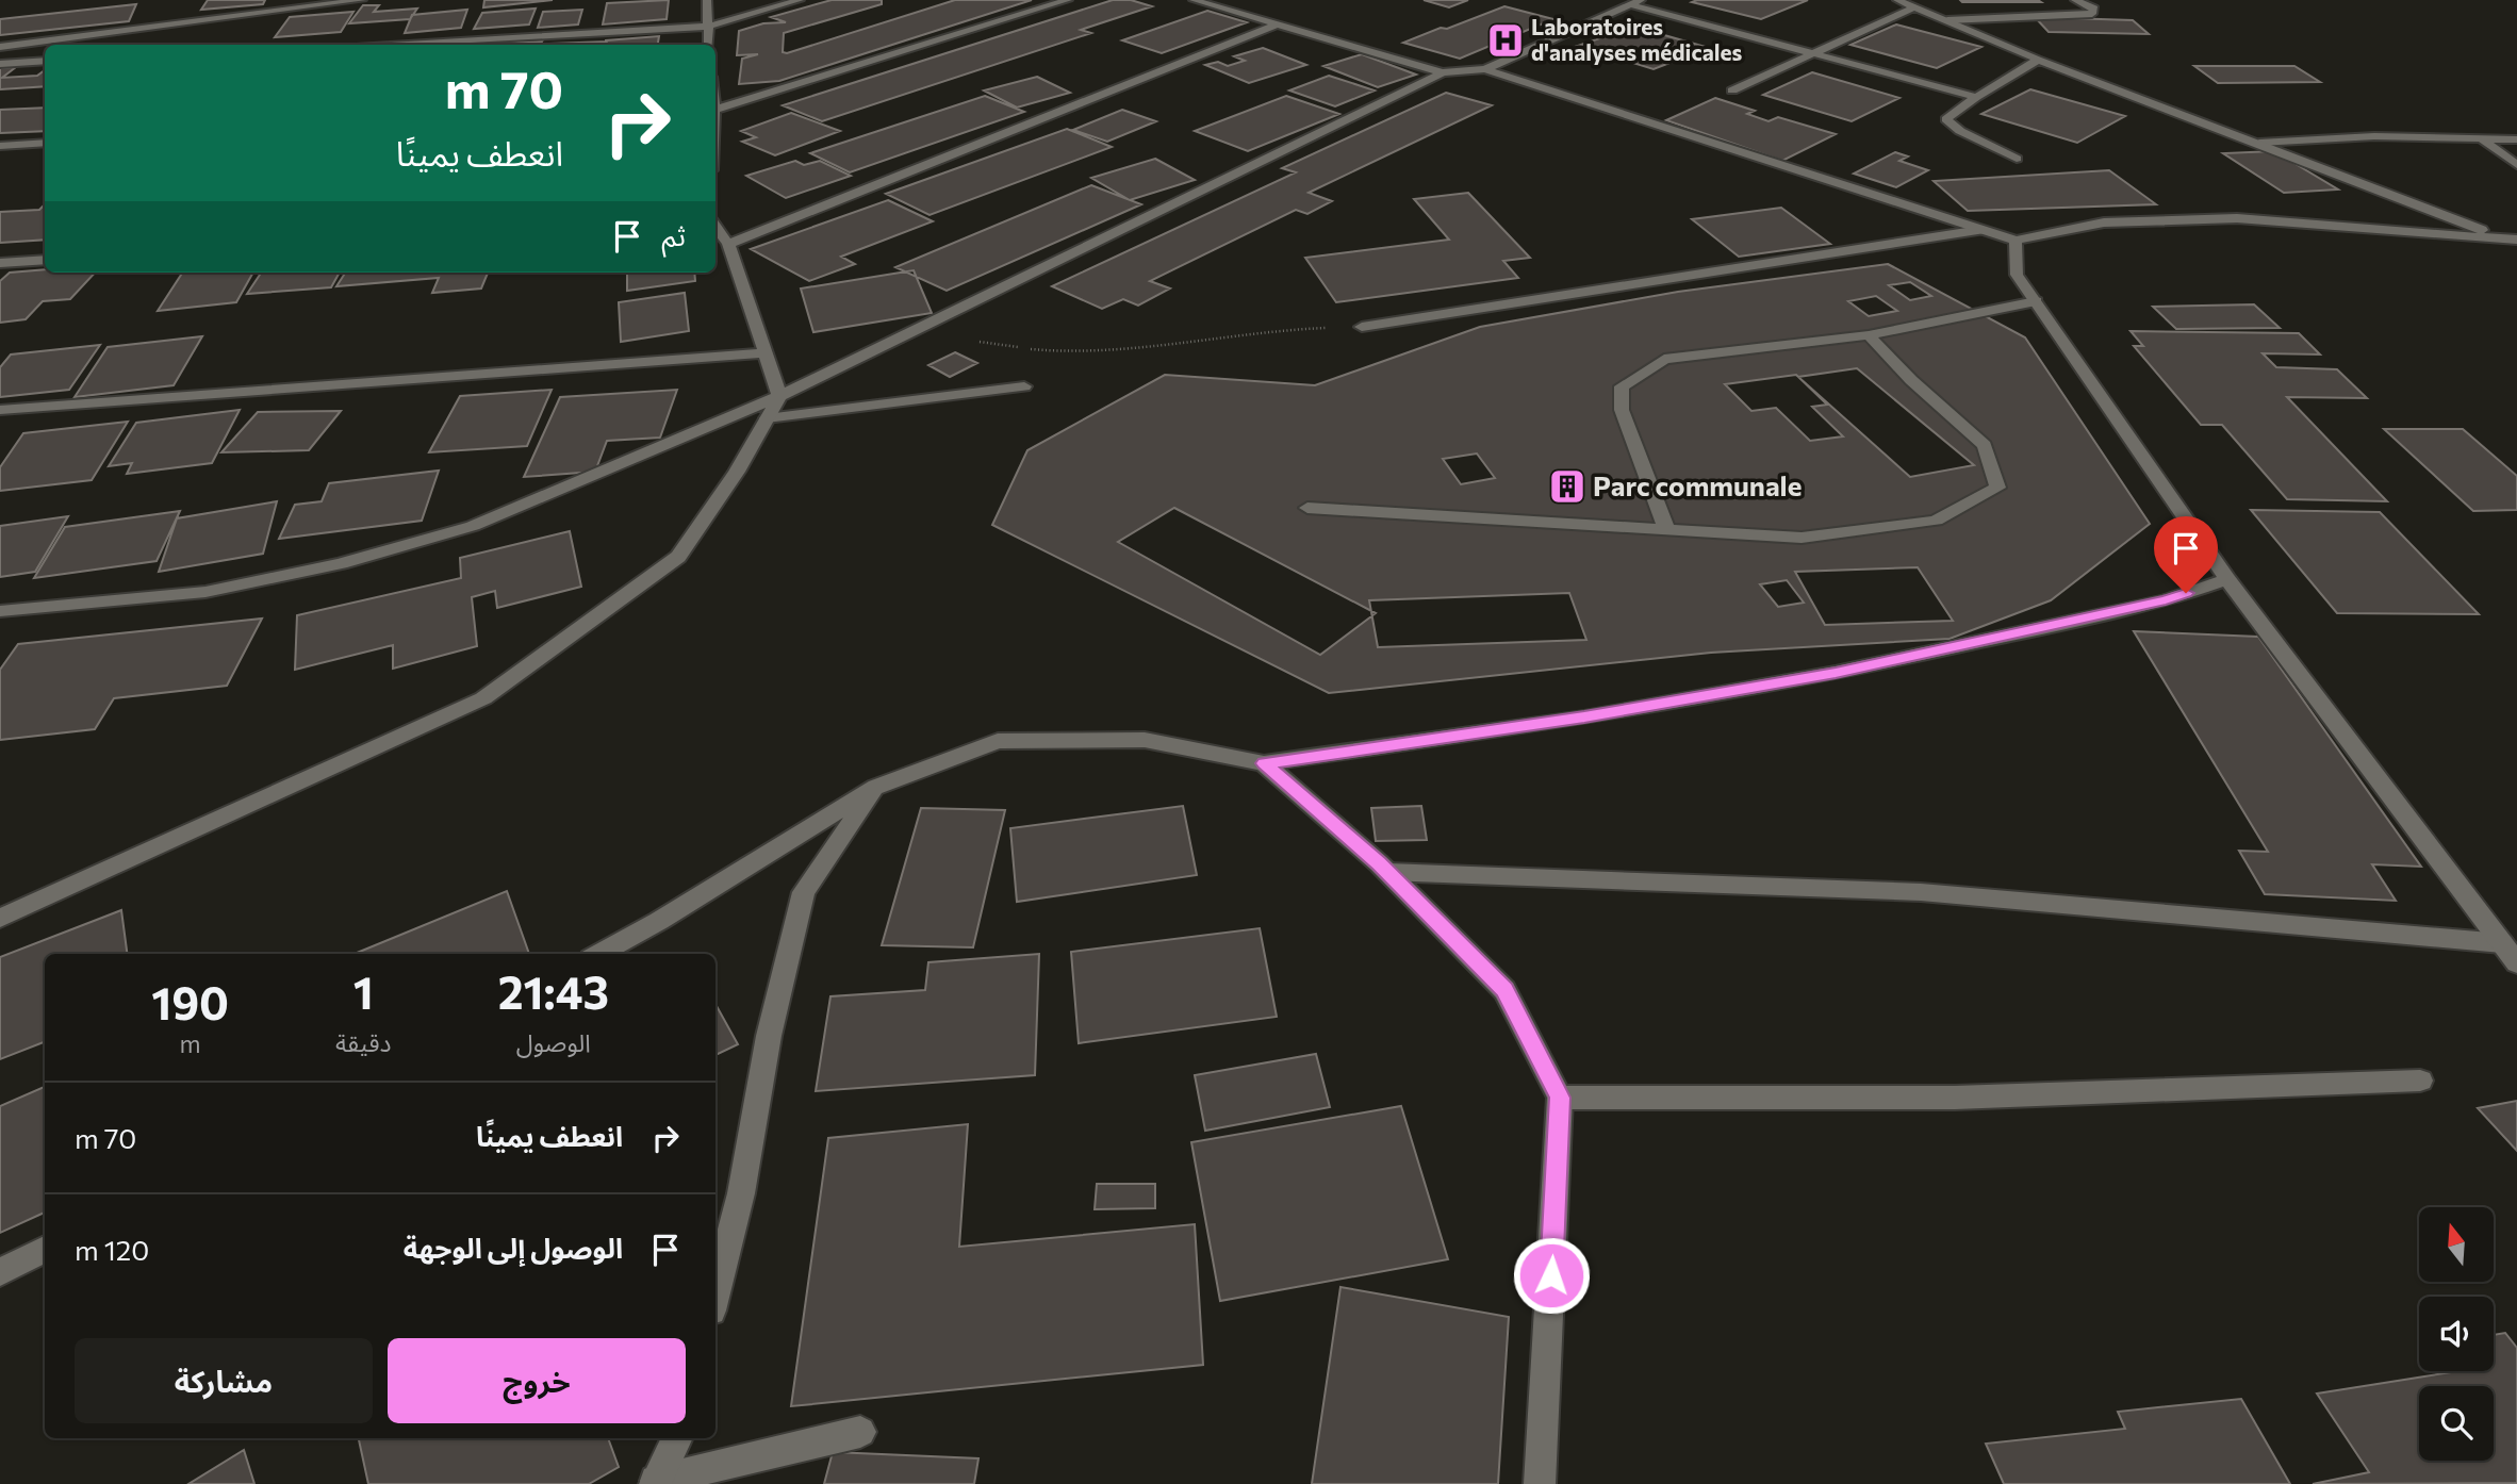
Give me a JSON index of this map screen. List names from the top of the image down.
{
  "places": {
    "hospital": ["Laboratoires d'analyses médicales"],
    "building": ["Parc communale"]
  },
  "north": "top",
  "page": {
    "turn": ["70 m", "انعطف يمينًا"],
    "then": "ثم",
    "eta": [
      "21:43",
      "الوصول",
      "1",
      "دقيقة",
      "190",
      "m"
    ],
    "list": [
      {
        "name": "انعطف يمينًا",
        "value": "70 m"
      },
      {
        "name": "الوصول إلى الوجهة",
        "value": "120 m"
      }
    ],
    "buttons": ["خروج", "مشاركة"]
  }
}
